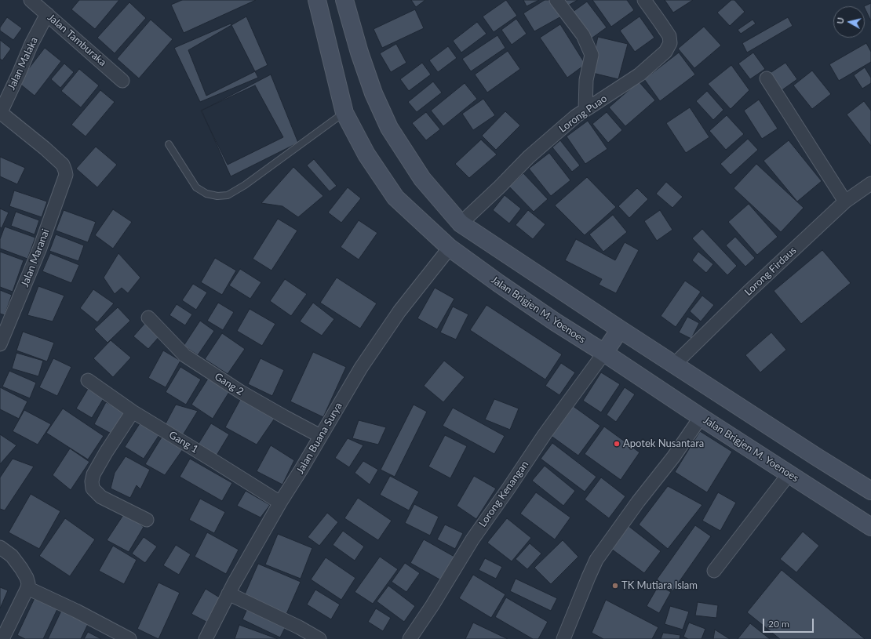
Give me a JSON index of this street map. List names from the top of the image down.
{
  "streets": {
    "main road": ["Jalan Brigjen M. Yoenoes"],
    "street": [
      "Jalan Tamburaka",
      "Jalan Malaka",
      "Lorong Puao",
      "Jalan Maranai",
      "Lorong Firdaus",
      "Gang 2",
      "Jalan Buana Surya",
      "Gang 1",
      "Lorong Kenangan"
    ]
  },
  "crossings": [
    ["Jalan Tamburaka", "Jalan Malaka"],
    ["Jalan Malaka", "Jalan Maranai"],
    ["Jalan Brigjen M. Yoenoes", "Jalan Buana Surya"],
    ["Jalan Brigjen M. Yoenoes", "Lorong Kenangan"],
    ["Gang 2", "Jalan Buana Surya"],
    ["Jalan Buana Surya", "Gang 1"]
  ],
  "places": ["Apotek Nusantara", "TK Mutiara Islam"],
  "scale_bar": "20 m",
  "north": "left"
}
